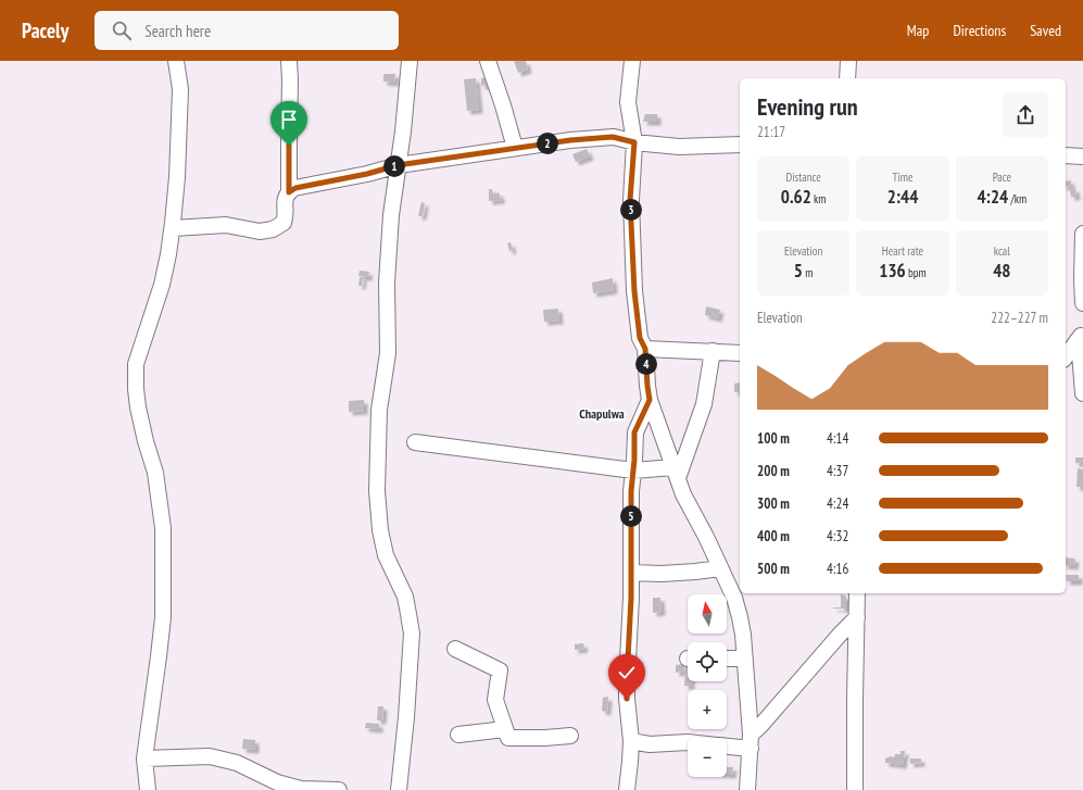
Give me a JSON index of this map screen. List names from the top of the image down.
{
  "districts": ["Chapulwa"],
  "north": "top",
  "page": {
    "header": "Pacely",
    "search": "Search here",
    "nav": ["Map", "Directions", "Saved"],
    "heading": ["Evening run", "21:17"],
    "pins": [
      "2",
      "1",
      "3",
      "4",
      "5"
    ],
    "stats": [
      ["Distance", "0.62 km"],
      ["Time", "2:44"],
      ["Pace", "4:24 /km"],
      ["Elevation", "5 m"],
      ["Heart rate", "136 bpm"],
      ["kcal", "48"]
    ],
    "chart": ["Elevation", "222–227 m"],
    "list": [
      {
        "name": "100 m",
        "note": "4:14"
      },
      {
        "name": "200 m",
        "note": "4:37"
      },
      {
        "name": "300 m",
        "note": "4:24"
      },
      {
        "name": "400 m",
        "note": "4:32"
      },
      {
        "name": "500 m",
        "note": "4:16"
      }
    ],
    "map_buttons": ["+", "−"]
  }
}
